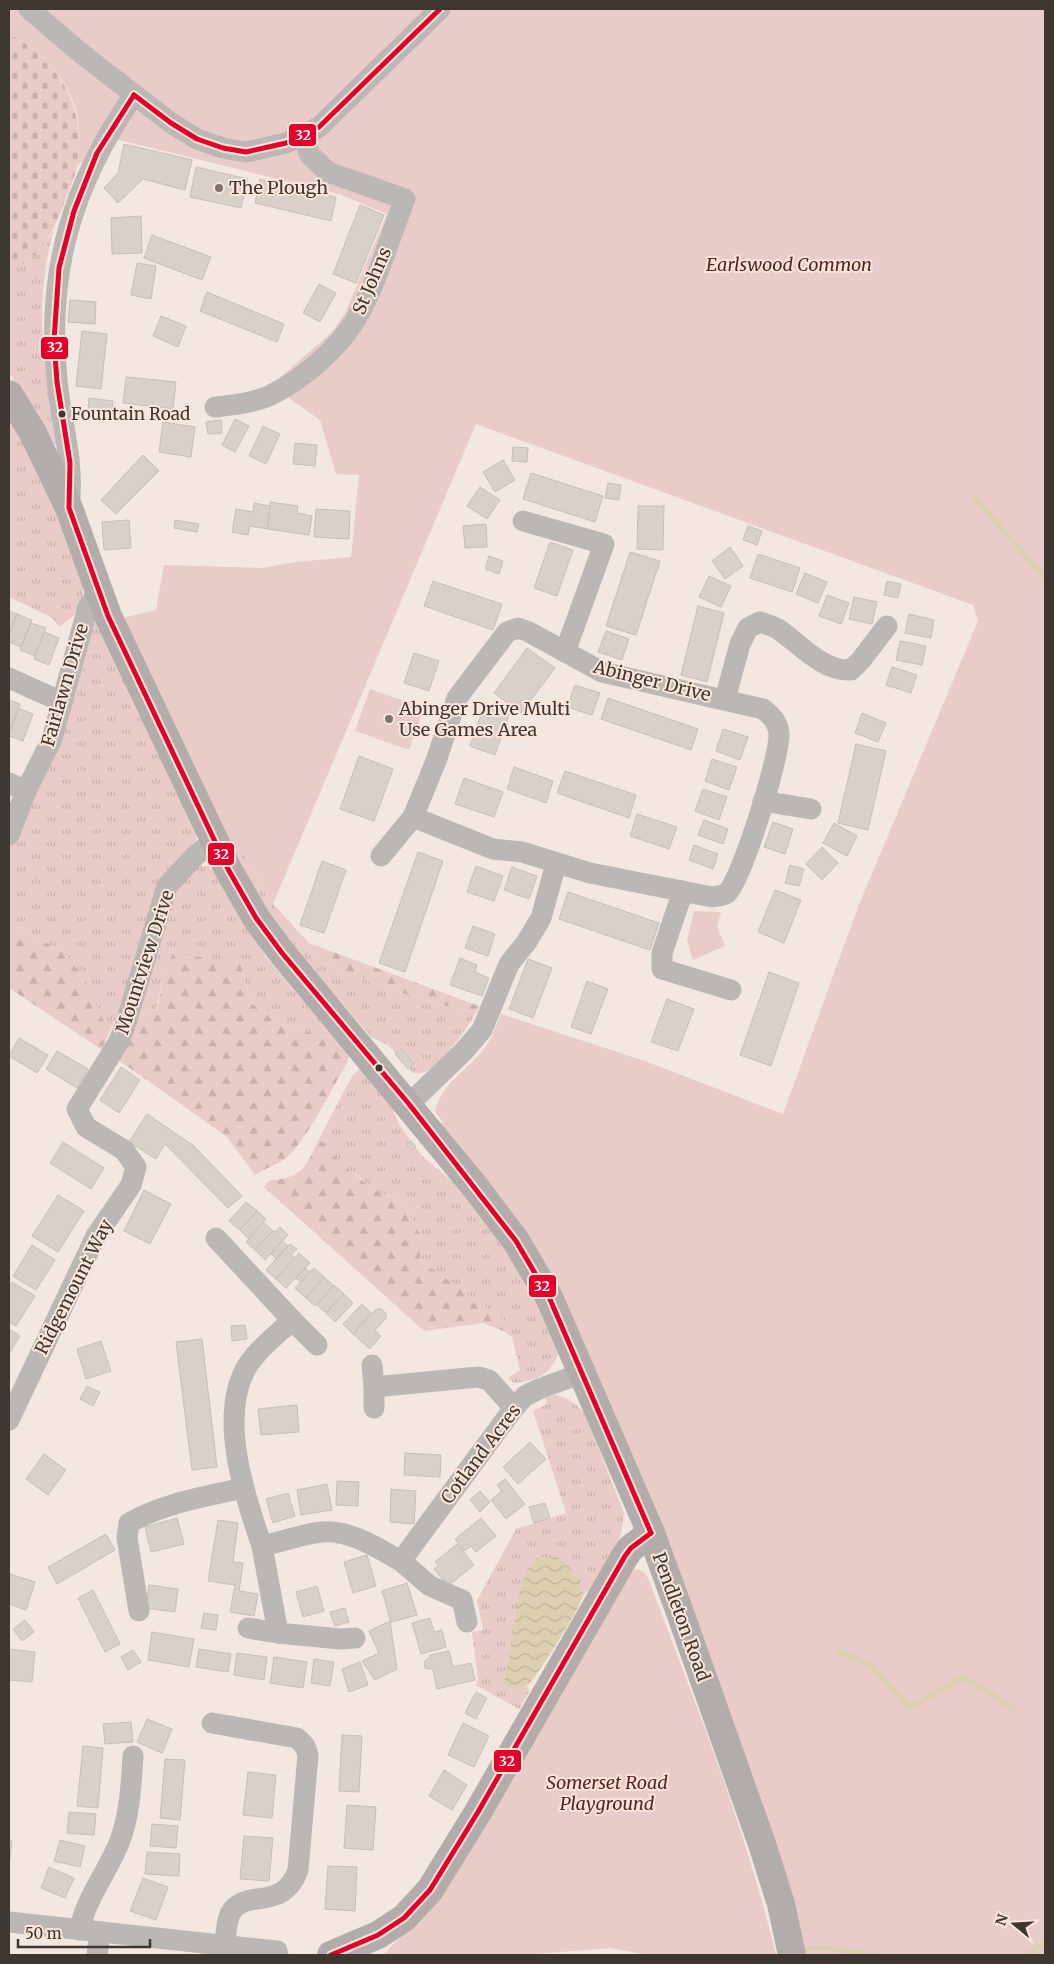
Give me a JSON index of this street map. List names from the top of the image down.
{
  "streets": {
    "street": [
      "St Johns",
      "Abinger Drive",
      "Fairlawn Drive",
      "Mountview Drive",
      "Ridgemount Way",
      "Cotland Acres",
      "Pendleton Road"
    ]
  },
  "crossings": [
    ["Fairlawn Drive", "Pendleton Road"],
    ["Mountview Drive", "Ridgemount Way"],
    ["Mountview Drive", "Pendleton Road"],
    ["Cotland Acres", "Pendleton Road"]
  ],
  "parks": ["Earlswood Common", "Somerset Road Playground"],
  "places": ["The Plough", "Fountain Road", "Abinger Drive Multi Use Games Area"],
  "lines": ["transit line 32"],
  "scale_bar": "50 m",
  "north": "left"
}
